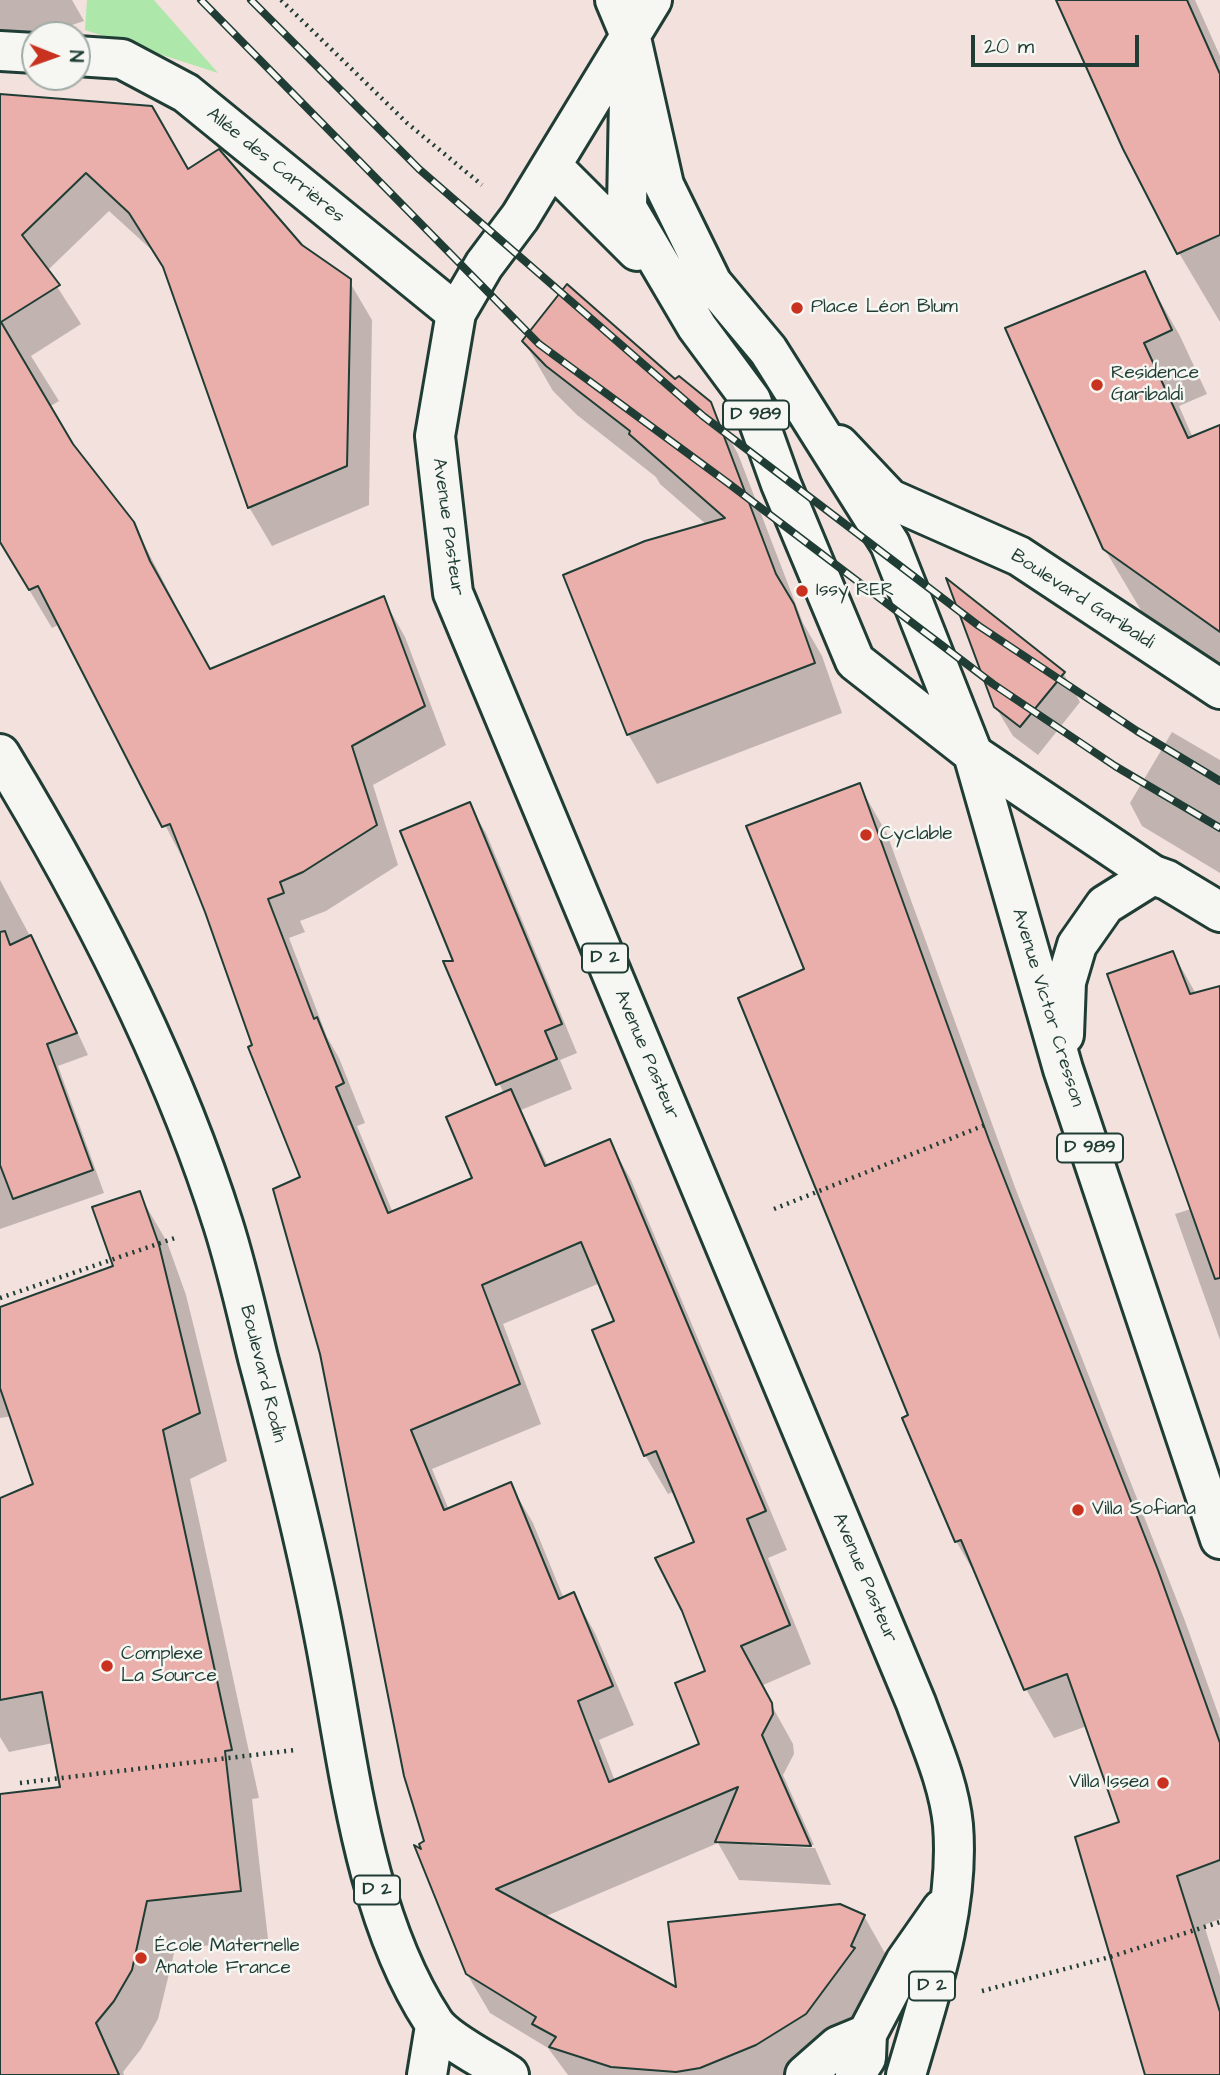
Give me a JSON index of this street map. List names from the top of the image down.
{
  "streets": {
    "main road": [
      "Allée des Carrières",
      "D 989",
      "Avenue Pasteur",
      "Boulevard Garibaldi",
      "D 2",
      "Avenue Victor Cresson",
      "Boulevard Rodin"
    ]
  },
  "crossings": [
    ["Allée des Carrières", "Avenue Pasteur"],
    ["D 989", "Avenue Pasteur"],
    ["D 989", "Boulevard Garibaldi"],
    ["D 989", "D 2"],
    ["D 989", "Avenue Victor Cresson"],
    ["Avenue Pasteur", "D 2"],
    ["D 2", "Boulevard Rodin"]
  ],
  "places": [
    "Place Léon Blum",
    "Residence Garibaldi",
    "Issy RER",
    "Cyclable",
    "Villa Sofiana",
    "Complexe La Source",
    "Villa Issea",
    "École Maternelle Anatole France"
  ],
  "scale_bar": "20 m",
  "north": "right"
}
